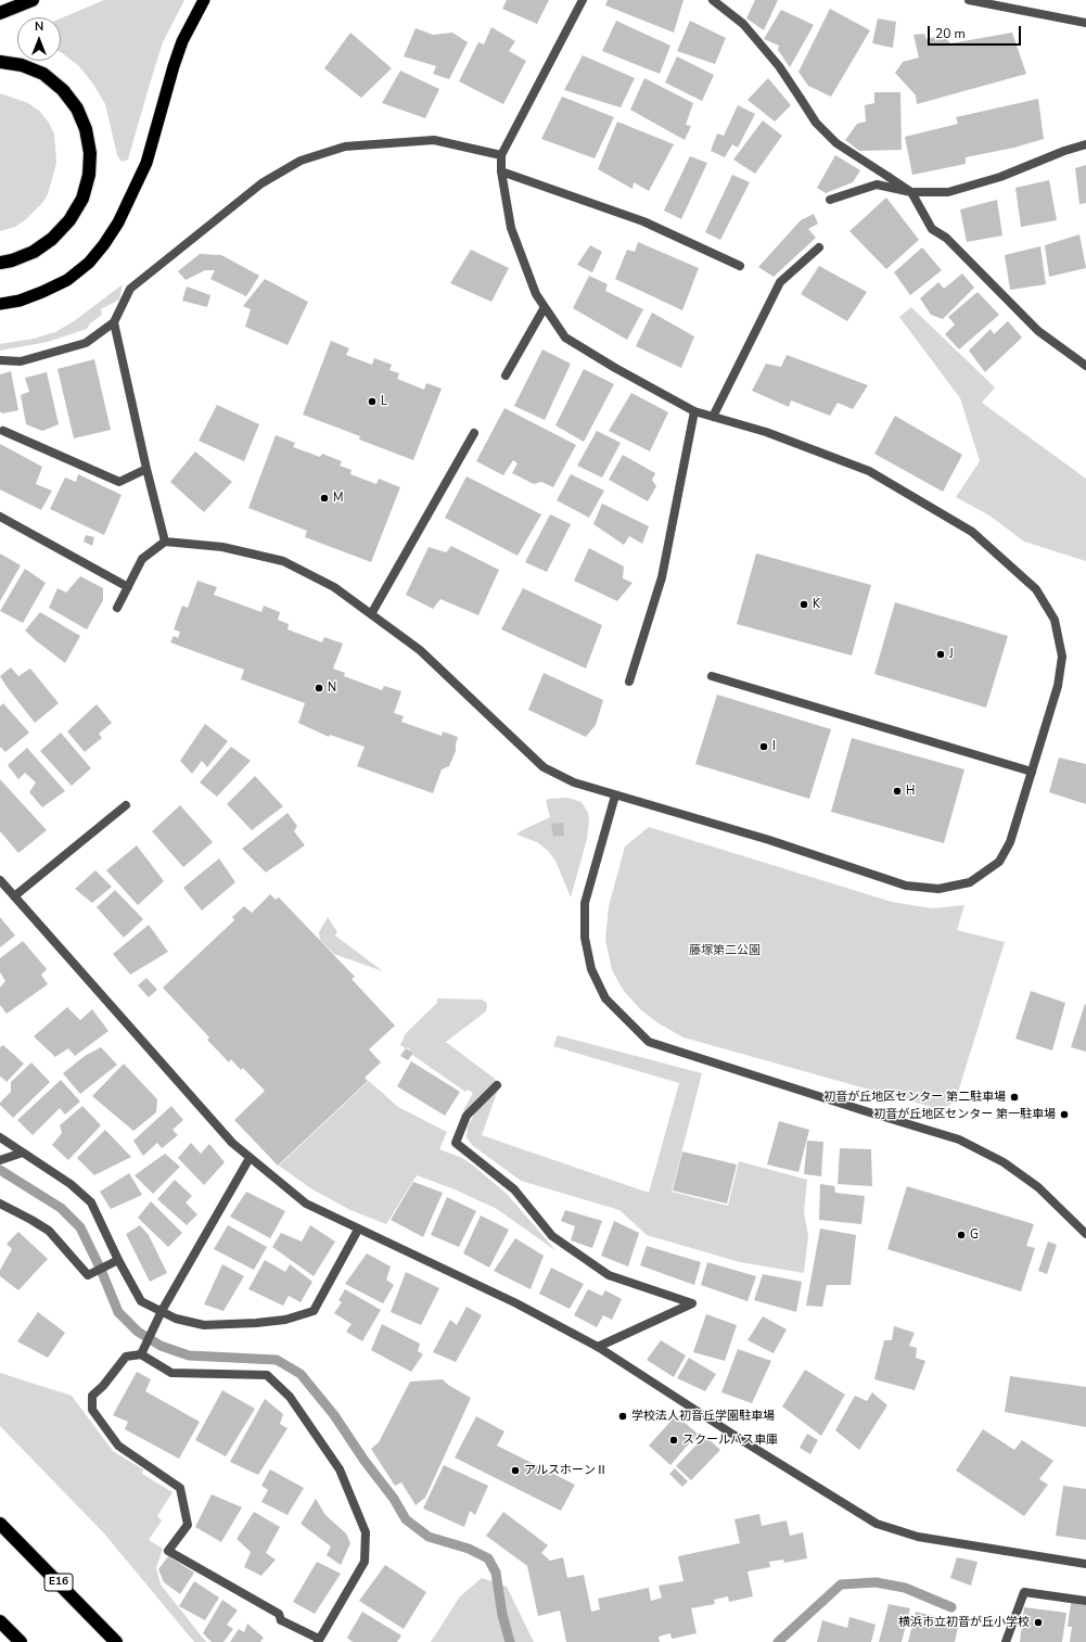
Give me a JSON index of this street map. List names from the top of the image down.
{
  "streets": {
    "highway": ["E16"]
  },
  "parks": ["藤塚第二公園"],
  "places": [
    "L",
    "M",
    "K",
    "J",
    "N",
    "I",
    "H",
    "初音が丘地区センター 第二駐車場",
    "初音が丘地区センター 第一駐車場",
    "G",
    "学校法人初音丘学園駐車場",
    "スクールバス車庫",
    "アルスホーンⅡ",
    "横浜市立初音が丘小学校"
  ],
  "scale_bar": "20 m",
  "north": "top"
}
